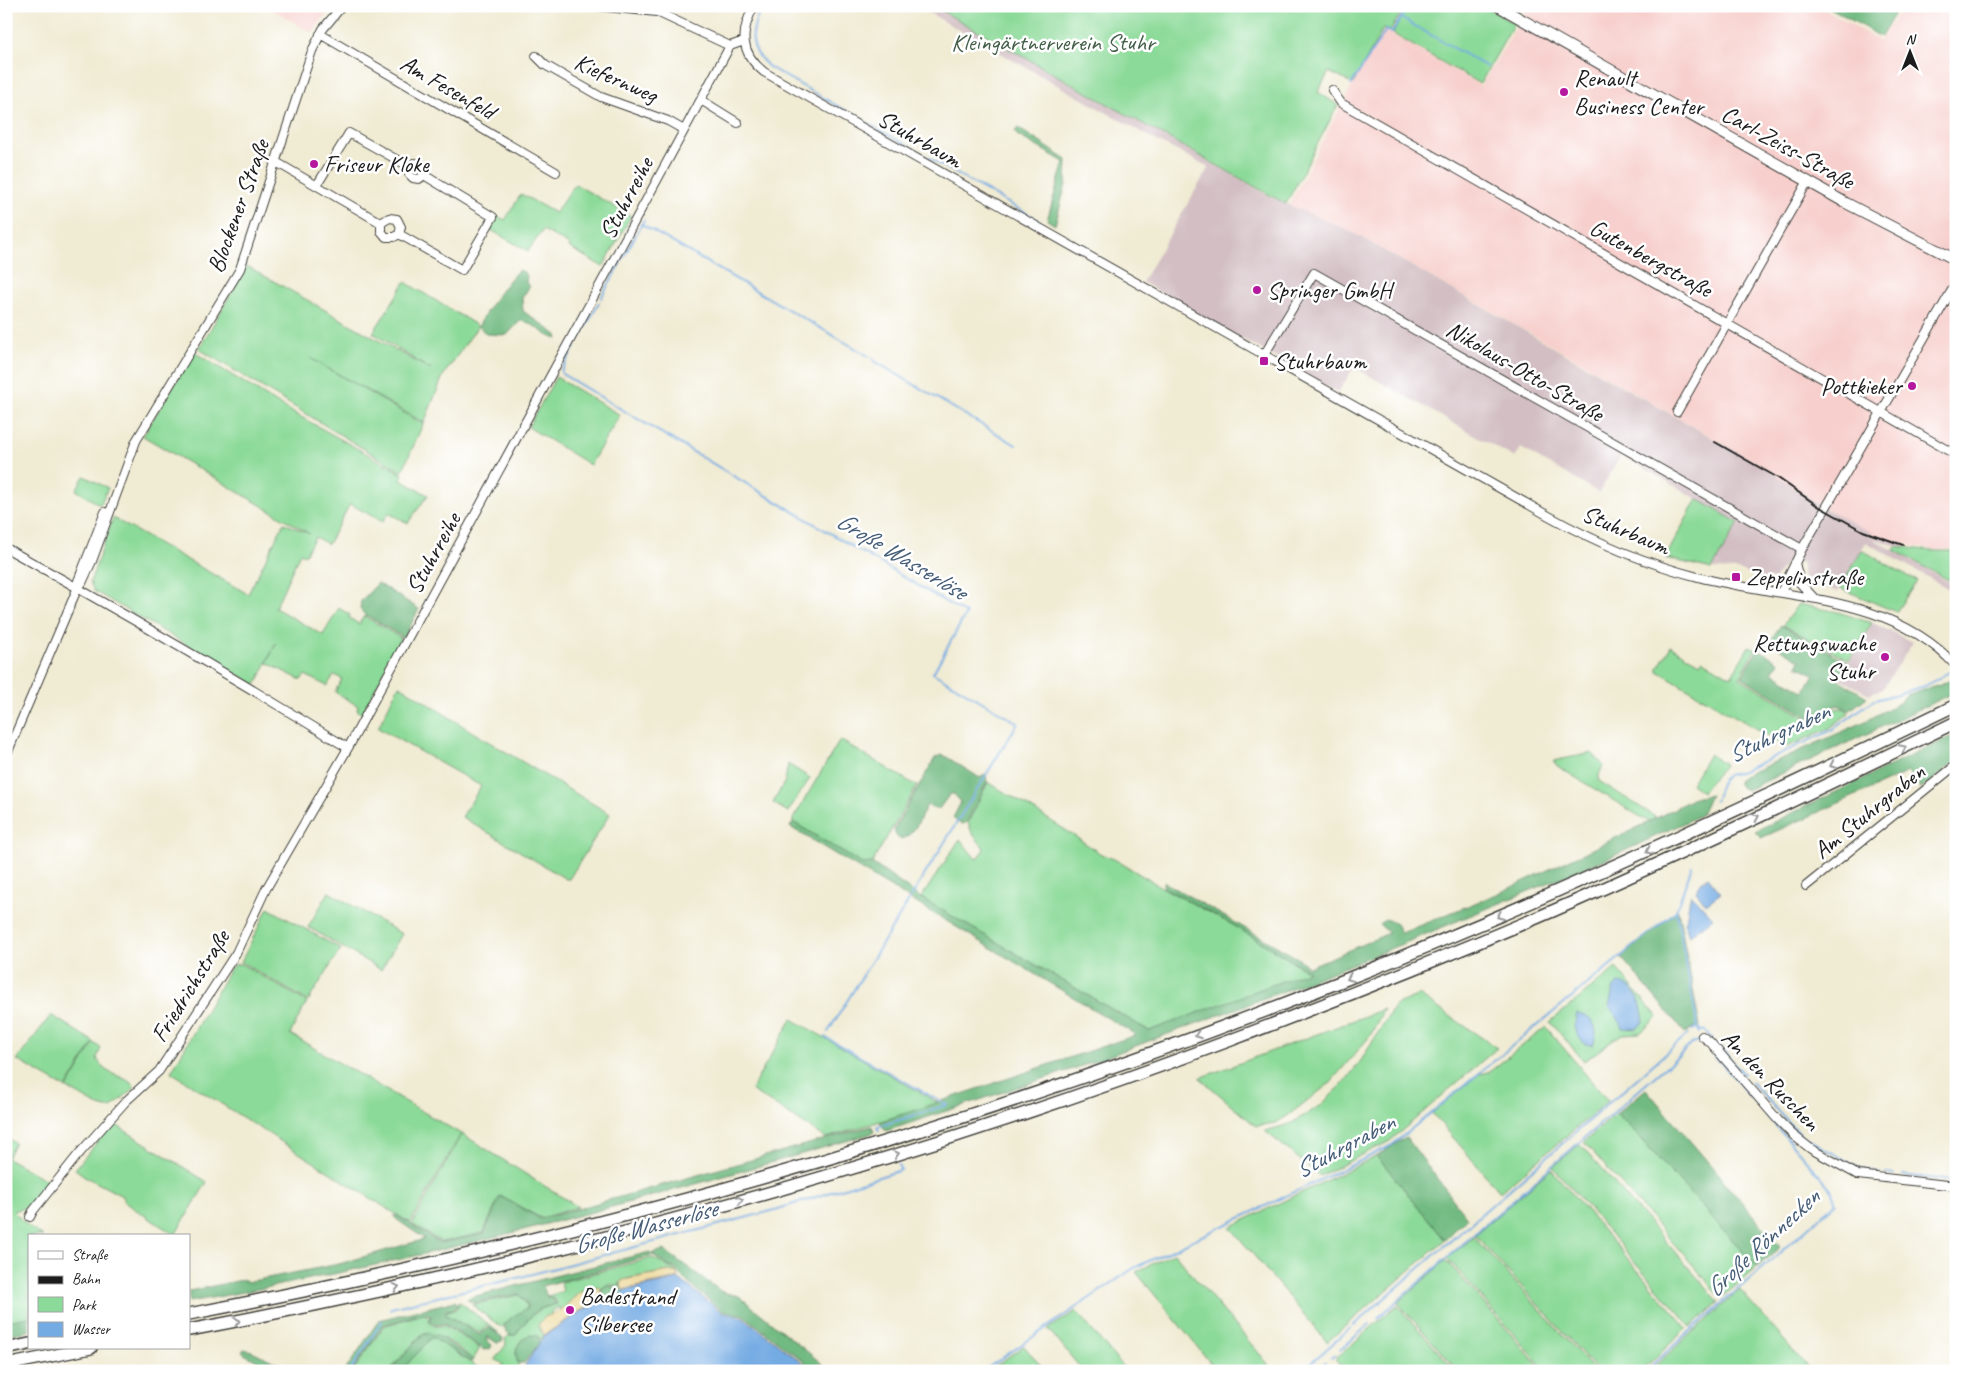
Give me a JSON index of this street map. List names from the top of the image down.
{
  "streets": {
    "main road": ["Carl-Zeiss-Straße"],
    "street": [
      "Kiefernweg",
      "Am Fesenfeld",
      "Stuhrbaum",
      "Stuhrreihe",
      "Blockener Straße",
      "Gutenbergstraße",
      "Nikolaus-Otto-Straße",
      "Am Stuhrgraben",
      "Friedrichstraße",
      "An den Ruschen"
    ]
  },
  "crossings": [
    ["Kiefernweg", "Stuhrreihe"],
    ["Am Fesenfeld", "Blockener Straße"],
    ["Stuhrbaum", "Nikolaus-Otto-Straße"],
    ["Stuhrreihe", "Friedrichstraße"]
  ],
  "water": ["Große Wasserlöse", "Stuhrgraben", "Große Rönnecken"],
  "parks": ["Kleingärtnerverein Stuhr"],
  "places": {
    "other": [
      "Renault Business Center",
      "Friseur Kloke",
      "Springer GmbH",
      "Pottkieker",
      "Rettungswache Stuhr",
      "Badestrand Silbersee"
    ],
    "transit": ["Stuhrbaum", "Zeppelinstraße"]
  },
  "legend": [
    "Straße",
    "Bahn",
    "Park",
    "Wasser"
  ],
  "north": "top"
}
